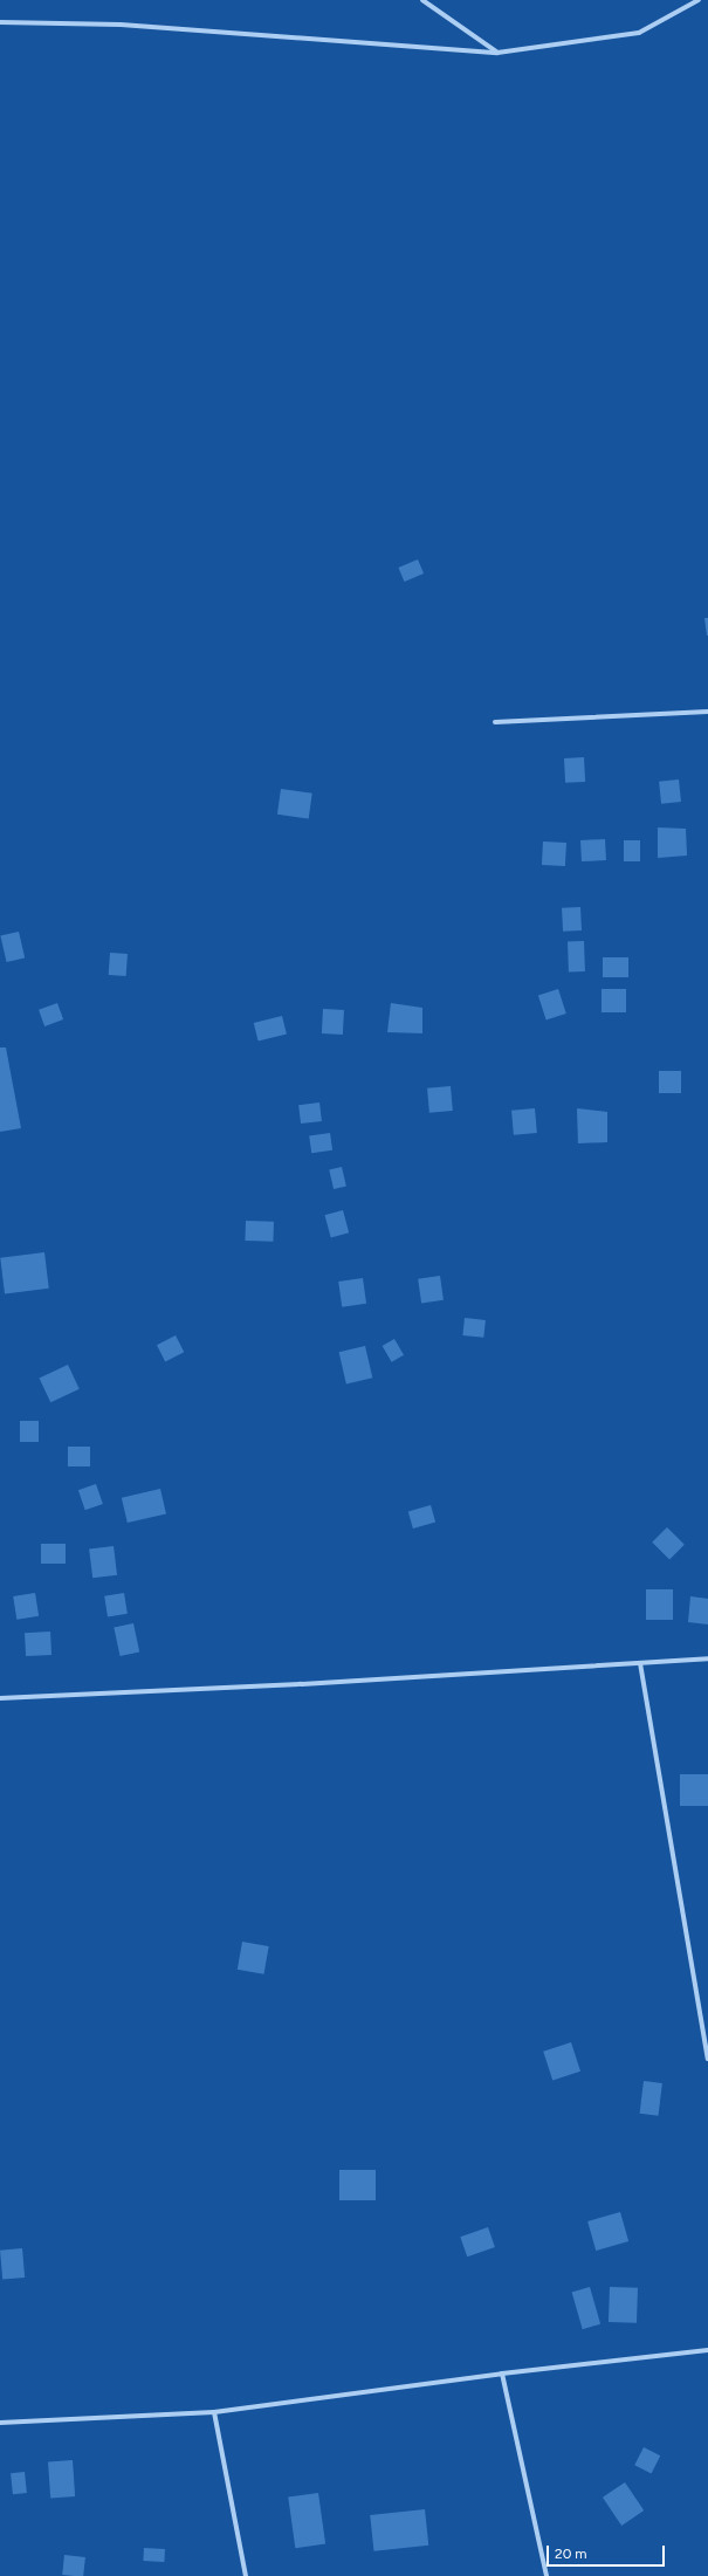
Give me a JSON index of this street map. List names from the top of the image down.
{
  "scale_bar": "20 m"
}
